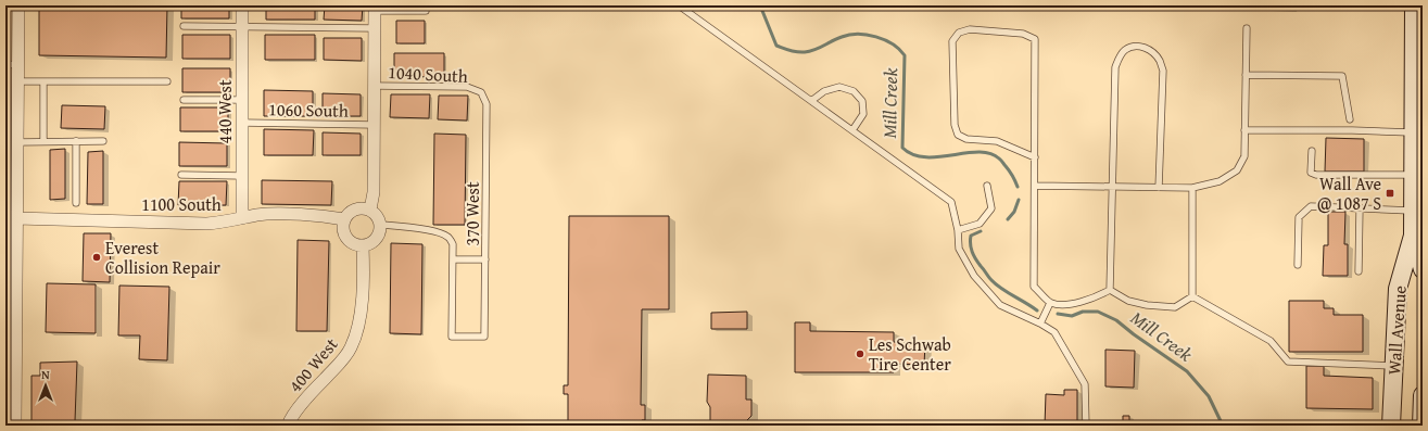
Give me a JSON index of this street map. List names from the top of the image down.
{
  "streets": {
    "main road": ["Wall Avenue"],
    "street": ["440 West", "1100 South", "400 West"],
    "lane": ["1040 South", "1060 South", "370 West"]
  },
  "crossings": [
    ["1040 South", "370 West"],
    ["1060 South", "440 West"],
    ["440 West", "1100 South"],
    ["1100 South", "400 West"]
  ],
  "water": ["Mill Creek"],
  "places": {
    "transit": ["Wall Ave @ 1087 S"],
    "other": ["Everest Collision Repair", "Les Schwab Tire Center"]
  },
  "north": "top"
}
